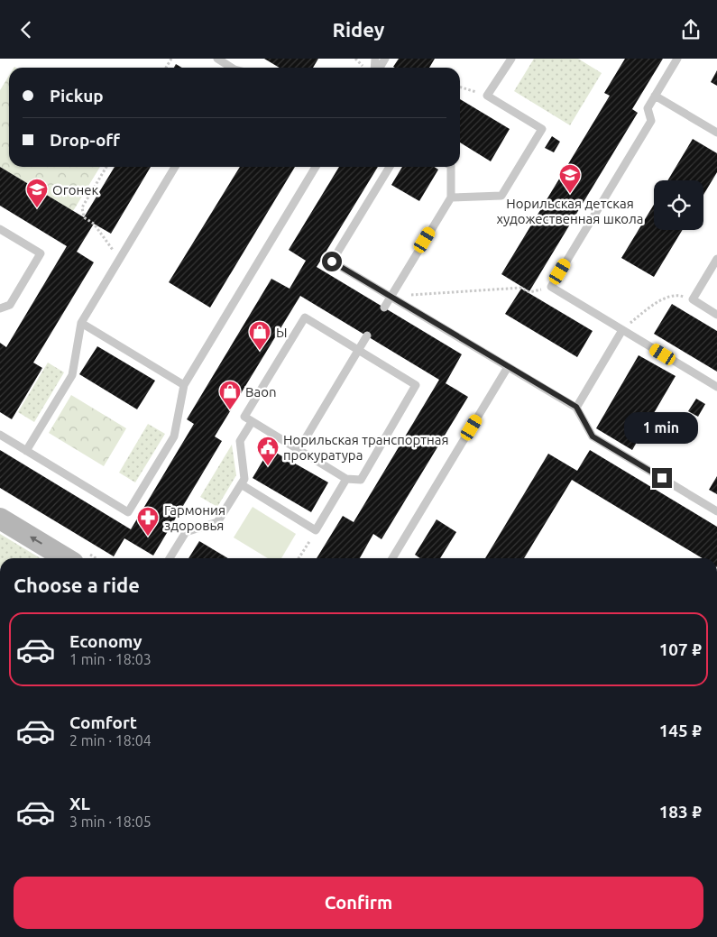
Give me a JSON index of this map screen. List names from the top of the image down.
{
  "places": {
    "school or university": ["Норильская детская художественная школа", "Огонек"],
    "shop": ["Ы", "Baon"],
    "public building": ["Норильская транспортная прокуратура"],
    "pharmacy": ["Гармония здоровья"]
  },
  "page": {
    "header": "Ridey",
    "banner": ["Pickup", "Drop-off"],
    "bubble": "1 min",
    "heading": "Choose a ride",
    "list": [
      {
        "name": "Economy",
        "note": "1 min · 18:03",
        "value": "107 ₽"
      },
      {
        "name": "Comfort",
        "note": "2 min · 18:04",
        "value": "145 ₽"
      },
      {
        "name": "XL",
        "note": "3 min · 18:05",
        "value": "183 ₽"
      }
    ],
    "buttons": "Confirm"
  }
}
